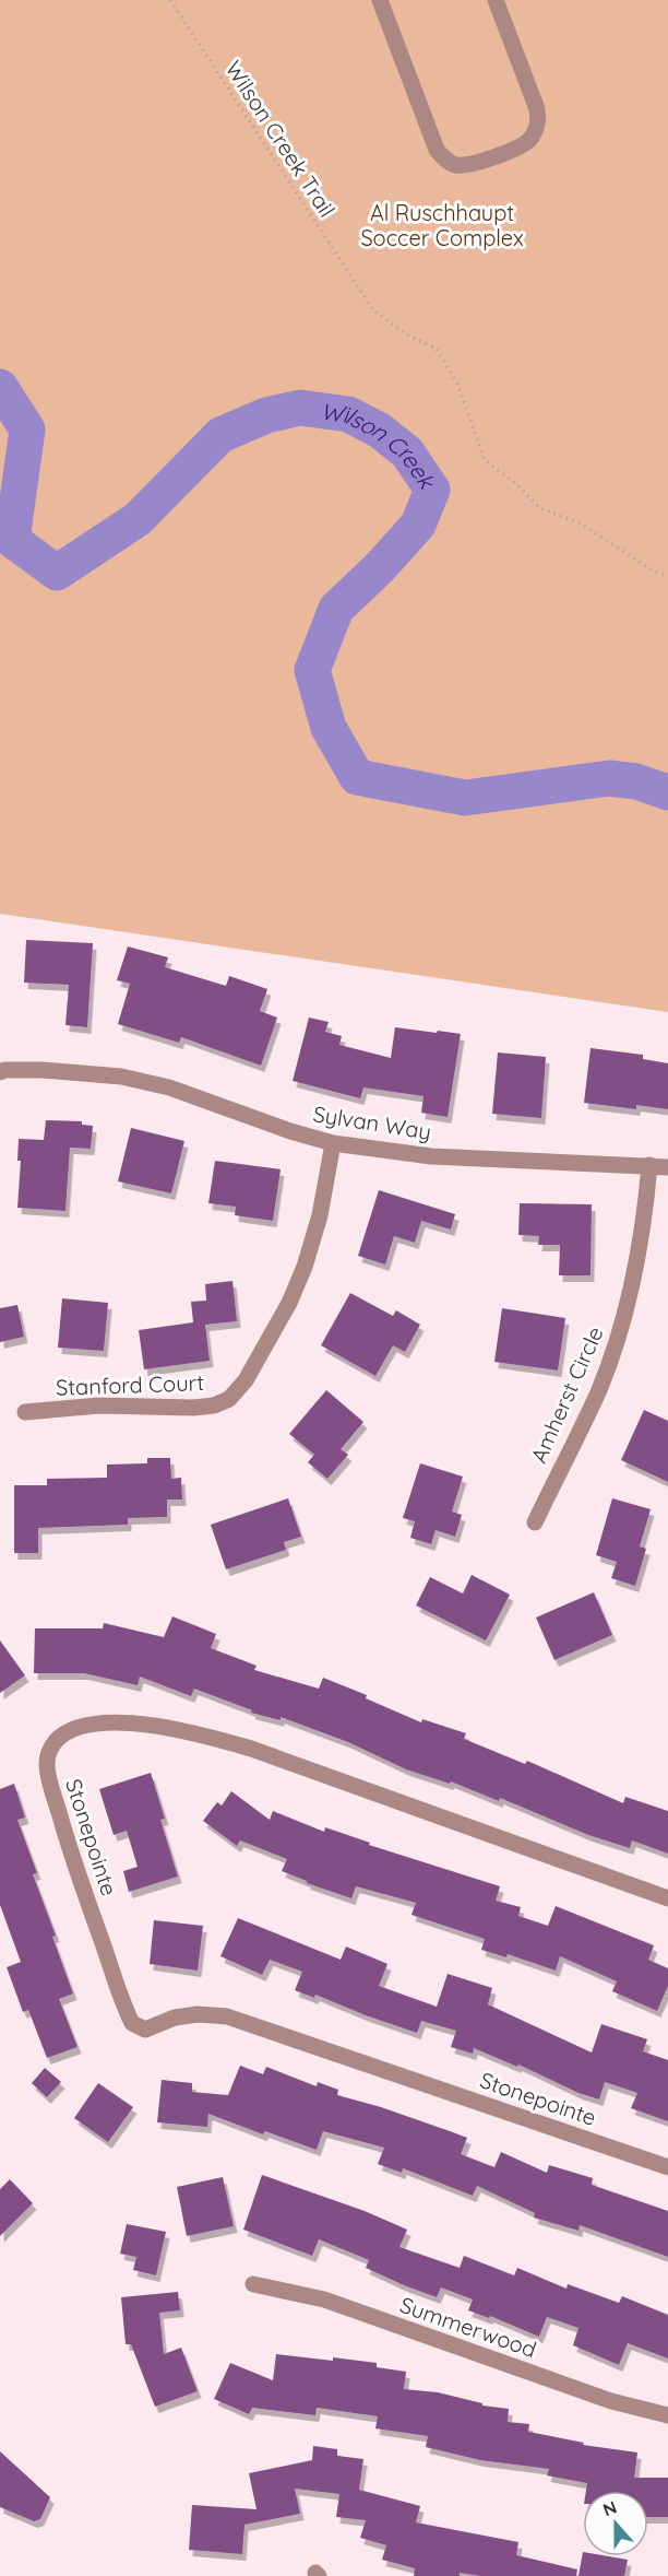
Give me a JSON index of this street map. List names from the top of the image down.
{
  "streets": {
    "street": [
      "Sylvan Way",
      "Stanford Court",
      "Amherst Circle",
      "Stonepointe",
      "Summerwood"
    ],
    "path": ["Wilson Creek Trail"]
  },
  "crossings": [
    ["Sylvan Way", "Stanford Court"],
    ["Sylvan Way", "Amherst Circle"]
  ],
  "water": ["Wilson Creek"],
  "parks": ["Al Ruschhaupt Soccer Complex"],
  "north": "top"
}
